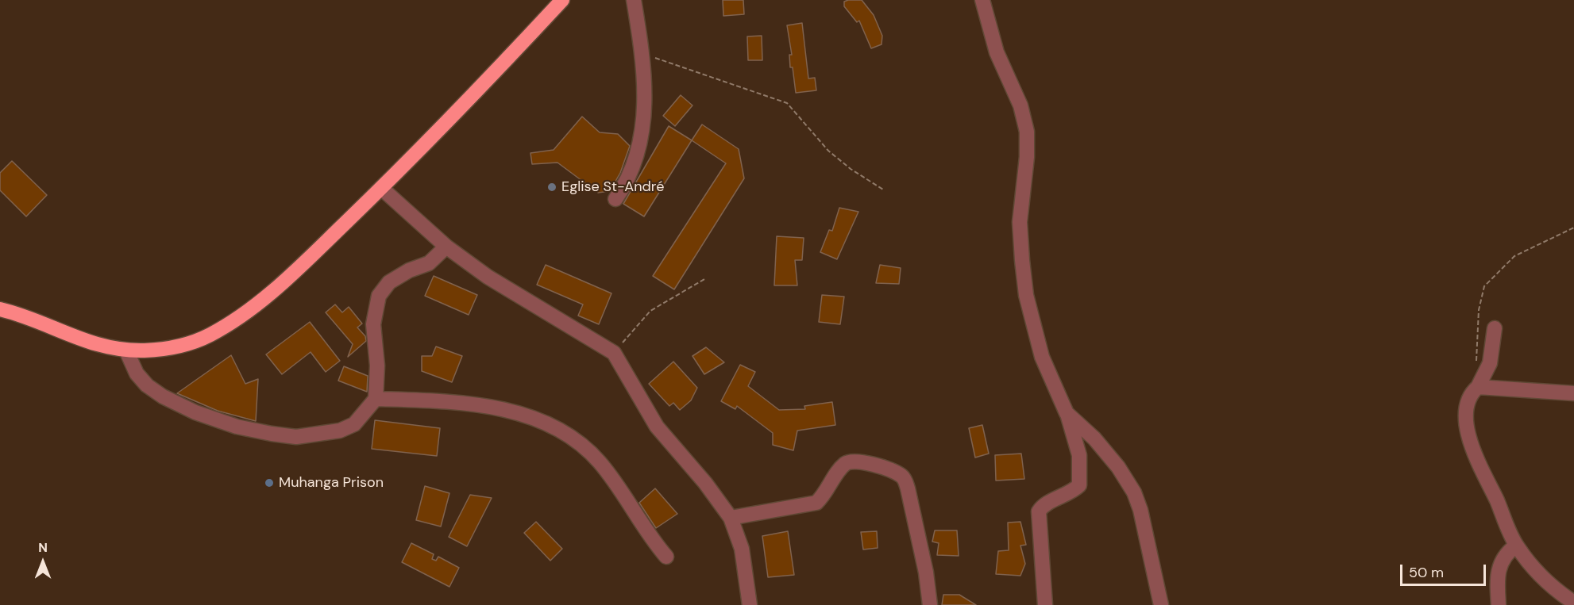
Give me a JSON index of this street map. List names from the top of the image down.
{
  "places": ["Eglise St-André", "Muhanga Prison"],
  "scale_bar": "50 m",
  "north": "top"
}
